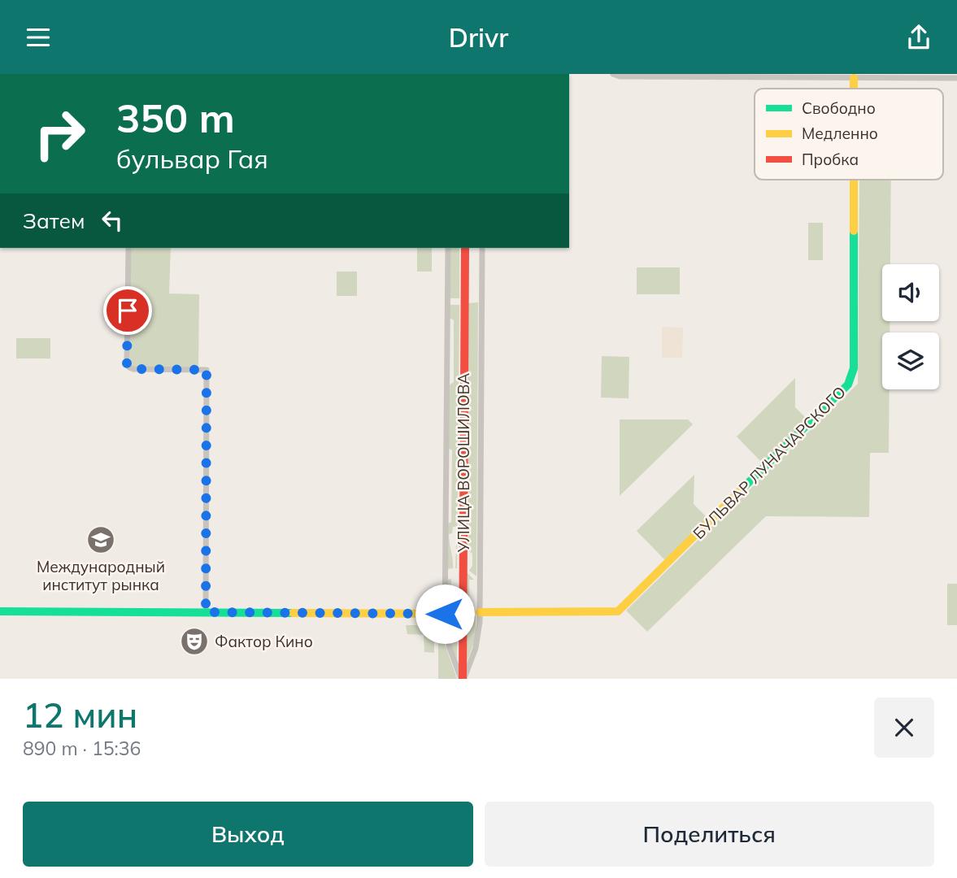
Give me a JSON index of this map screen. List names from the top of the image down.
{
  "streets": {
    "street": ["УЛИЦА ВОРОШИЛОВА", "БУЛЬВАР ЛУНАЧАРСКОГО"]
  },
  "places": {
    "school or university": ["Международный институт рынка"],
    "theatre": ["Фактор Кино"]
  },
  "legend": ["Свободно", "Медленно", "Пробка"],
  "page": {
    "header": "Drivr",
    "turn": ["350 m", "бульвар Гая"],
    "then": "Затем",
    "heading": ["12 мин", "890 m · 15:36"],
    "buttons": ["Выход", "Поделиться"]
  }
}
